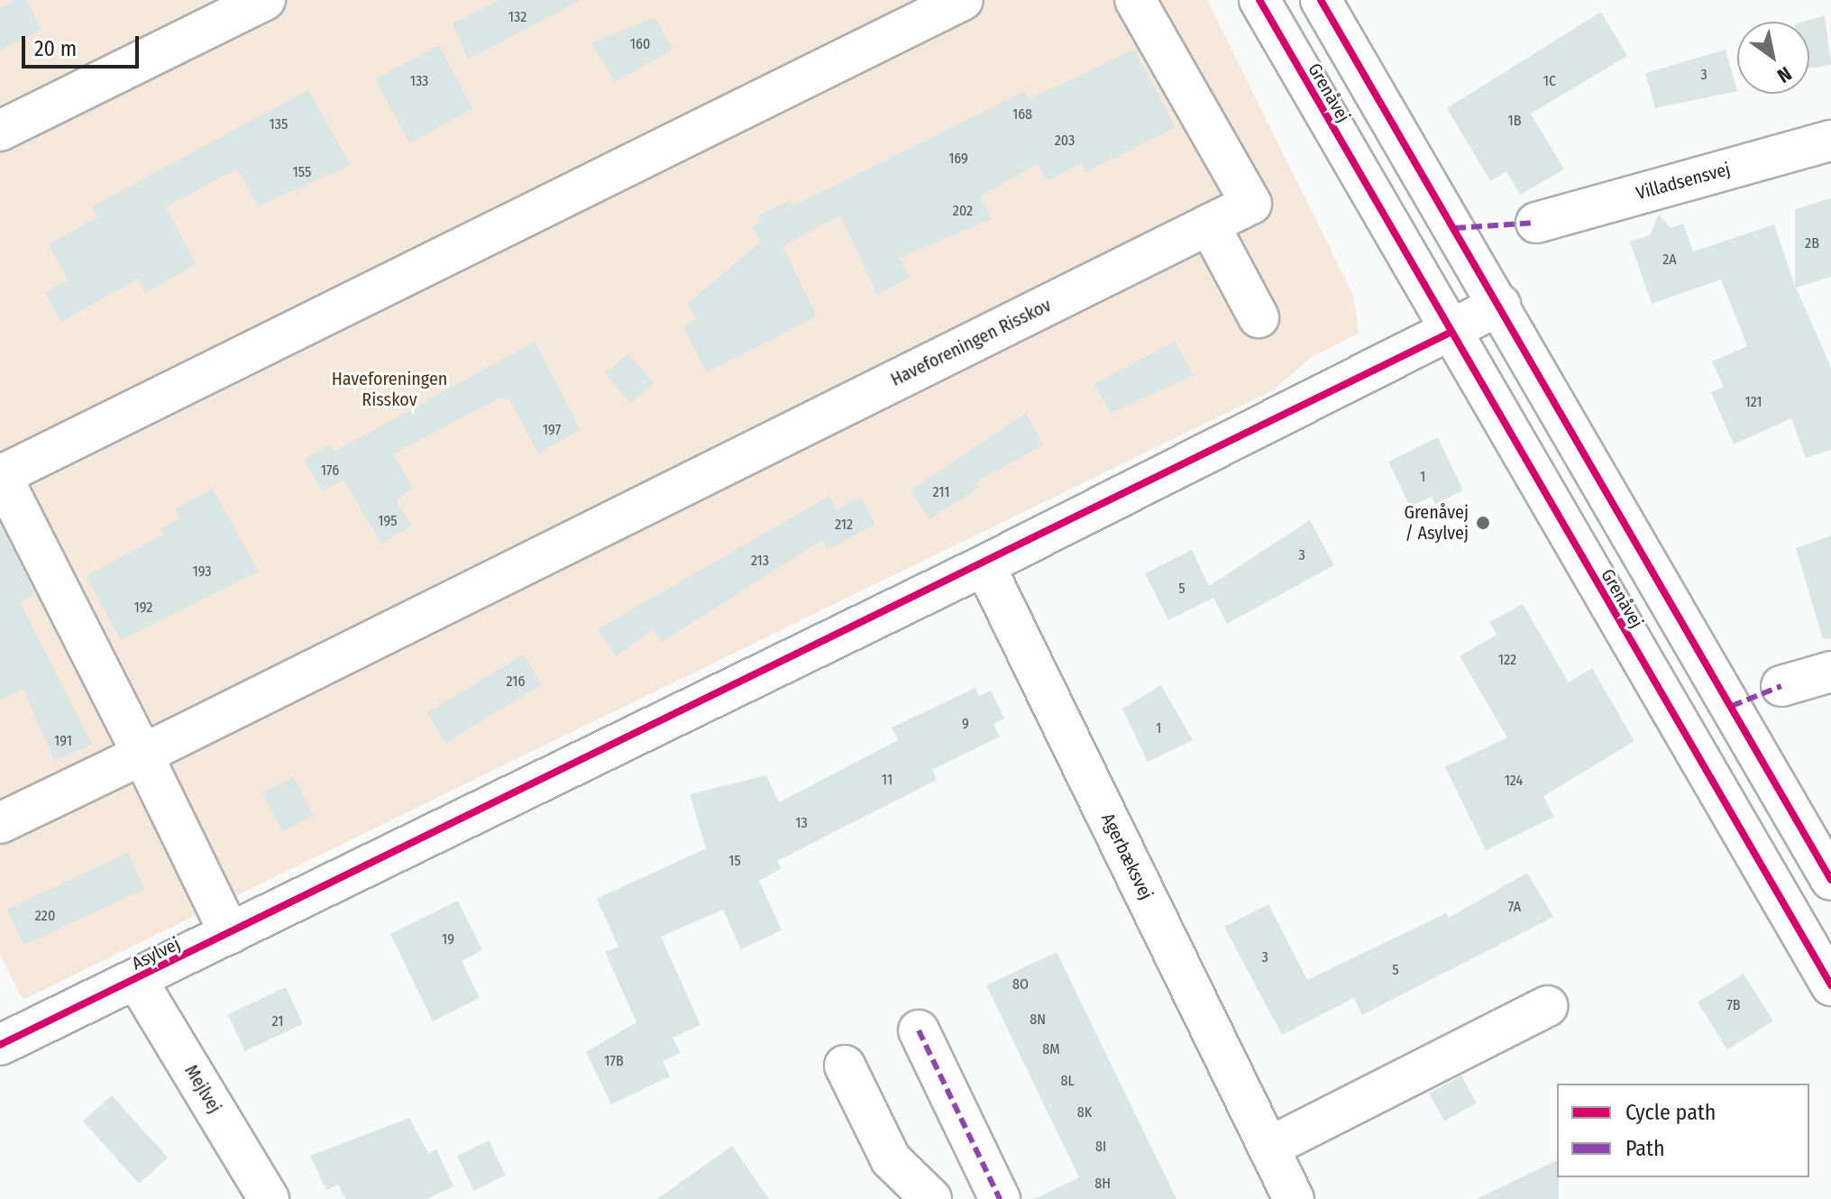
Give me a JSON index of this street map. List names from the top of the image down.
{
  "streets": {
    "street": [
      "Grenåvej",
      "Villadsensvej",
      "Haveforeningen Risskov",
      "Agerbæksvej",
      "Asylvej",
      "Mejlvej"
    ]
  },
  "crossings": [
    ["Grenåvej", "Asylvej"],
    ["Agerbæksvej", "Asylvej"],
    ["Asylvej", "Mejlvej"]
  ],
  "parks": ["Haveforeningen Risskov"],
  "places": ["Grenåvej / Asylvej"],
  "house_numbers": [
    "132",
    "160",
    "3",
    "133",
    "1C",
    "168",
    "1B",
    "135",
    "203",
    "169",
    "155",
    "202",
    "2B",
    "2A",
    "121",
    "197",
    "176",
    "1",
    "211",
    "195",
    "212",
    "3",
    "213",
    "193",
    "5",
    "192",
    "122",
    "216",
    "9",
    "1",
    "191",
    "11",
    "124",
    "13",
    "15",
    "7A",
    "220",
    "19",
    "3",
    "5",
    "8O",
    "7B",
    "8N",
    "21",
    "8M",
    "17B",
    "8L",
    "8K",
    "8I",
    "8H"
  ],
  "legend": ["Cycle path", "Path"],
  "scale_bar": "20 m",
  "north": "bottom right"
}
